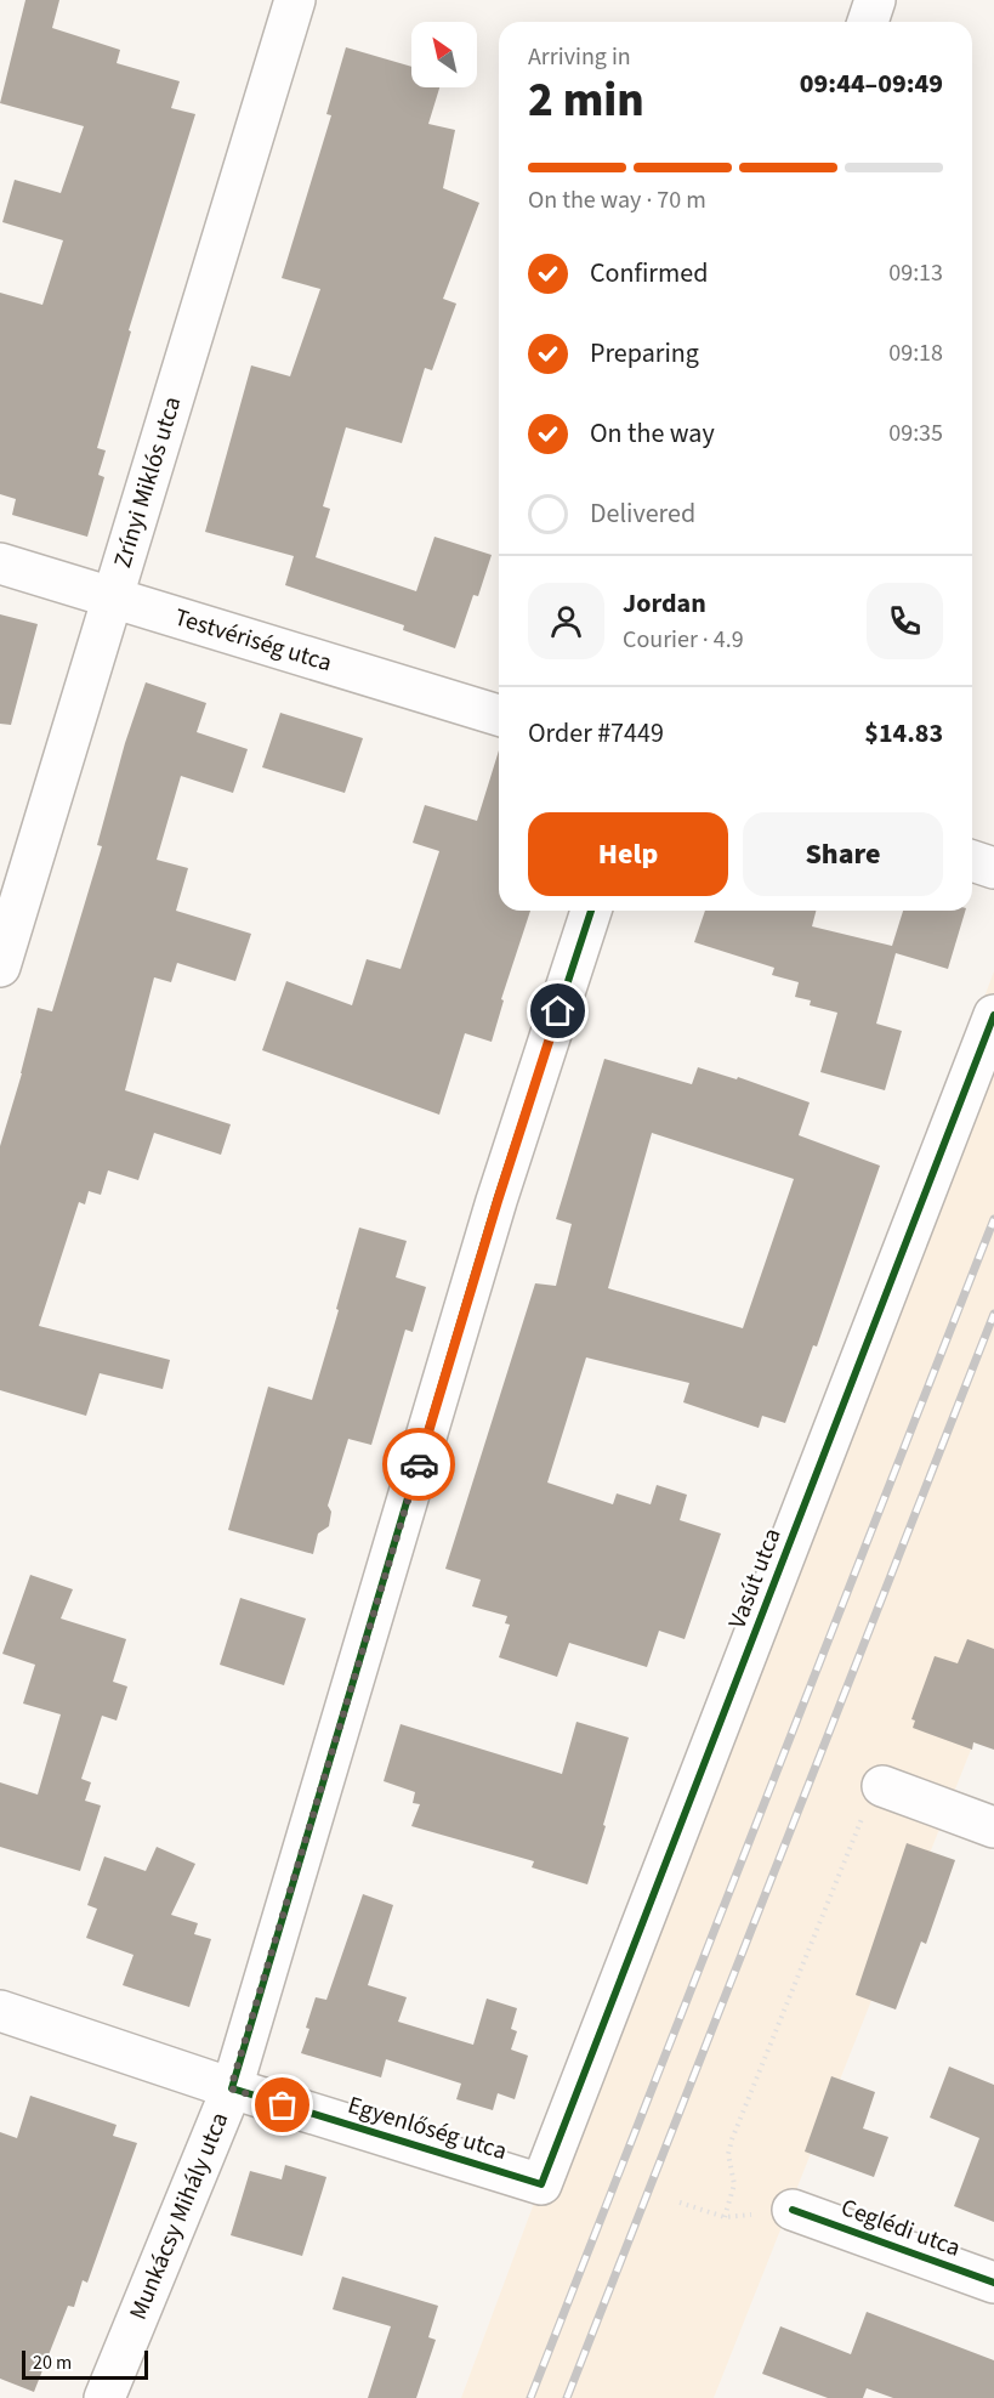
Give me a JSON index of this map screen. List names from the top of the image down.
{
  "streets": {
    "street": [
      "Zrínyi Miklós utca",
      "Testvériség utca",
      "Vasút utca",
      "Egyenlőség utca",
      "Munkácsy Mihály utca",
      "Ceglédi utca"
    ]
  },
  "crossings": [
    ["Zrínyi Miklós utca", "Testvériség utca"],
    ["Vasút utca", "Egyenlőség utca"],
    ["Egyenlőség utca", "Munkácsy Mihály utca"]
  ],
  "scale_bar": "20 m",
  "north": "top left",
  "page": {
    "heading": ["2 min", "Arriving in", "09:44–09:49"],
    "panel": [
      "Jordan",
      "Courier · 4.9",
      "Order #7449",
      "$14.83"
    ],
    "bar": "On the way · 70 m",
    "list": [
      ["Confirmed", "09:13"],
      ["Preparing", "09:18"],
      ["On the way", "09:35"],
      "Delivered"
    ],
    "buttons": ["Help", "Share"],
    "scale": "20 m"
  }
}
